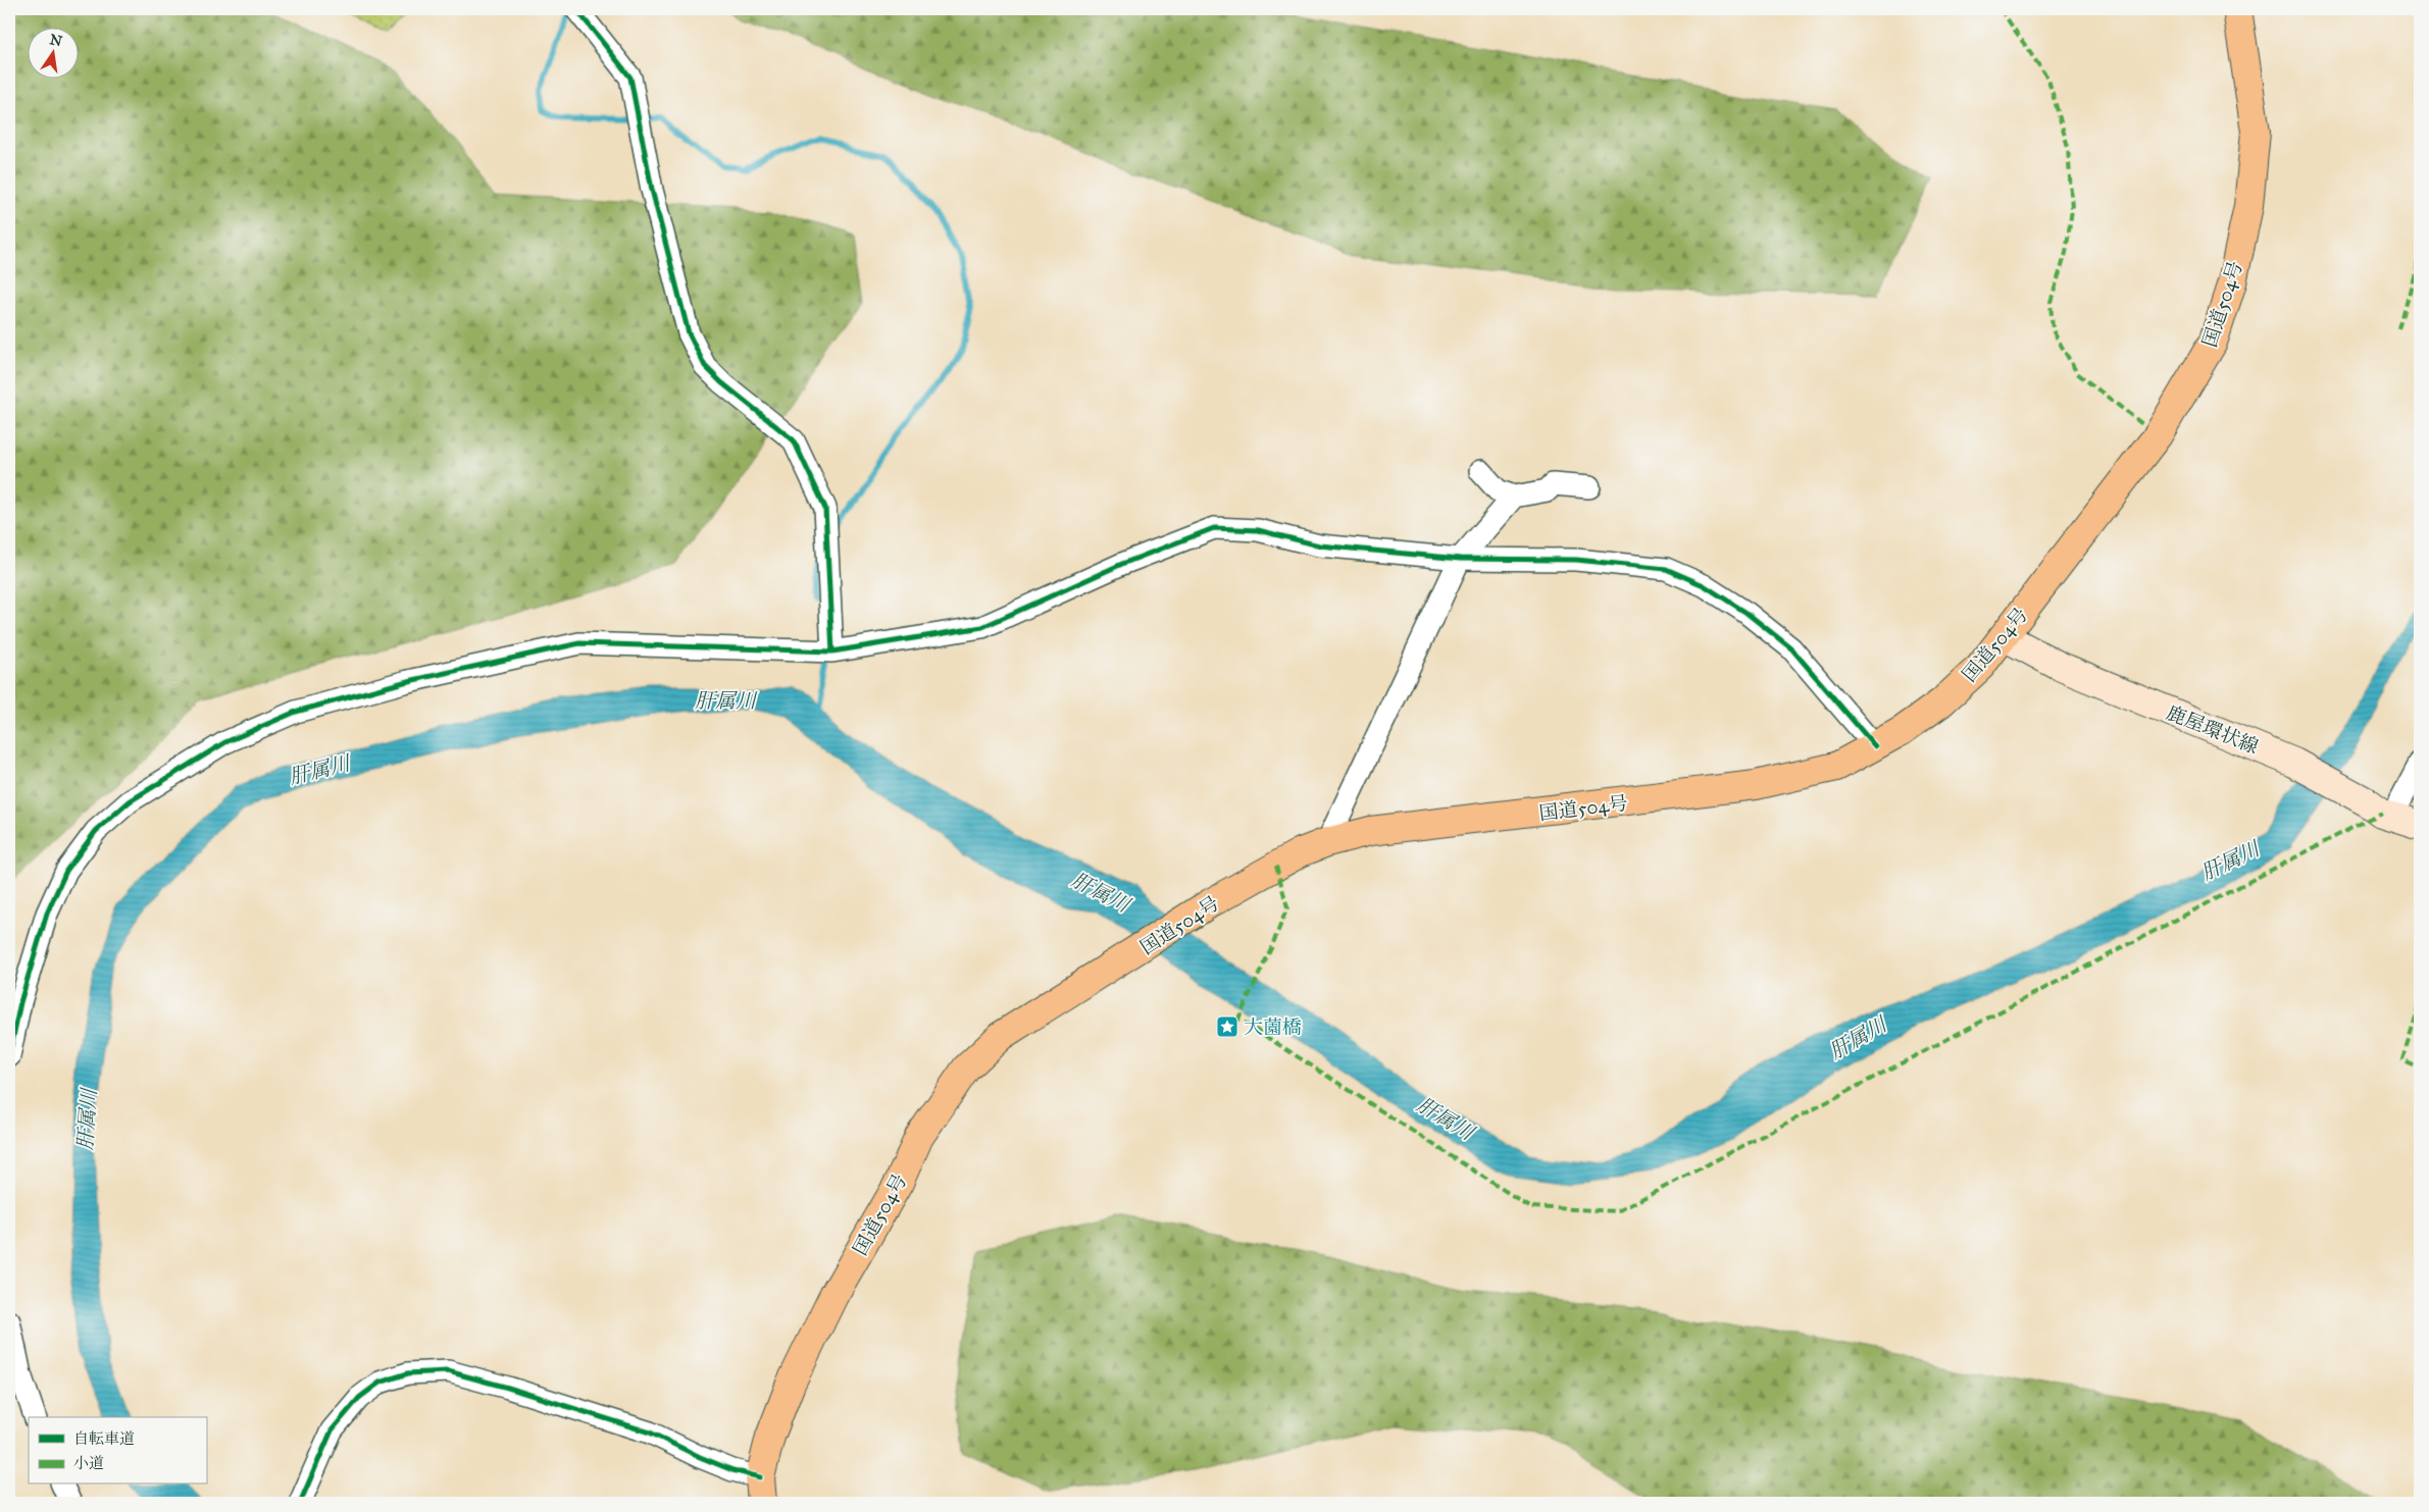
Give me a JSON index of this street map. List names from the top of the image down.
{
  "streets": {
    "highway": ["国道504号"],
    "main road": ["鹿屋環状線"]
  },
  "crossings": [
    ["国道504号", "鹿屋環状線"]
  ],
  "water": ["肝属川"],
  "places": {
    "place": ["大薗橋"]
  },
  "legend": ["自転車道", "小道"],
  "north": "top"
}
